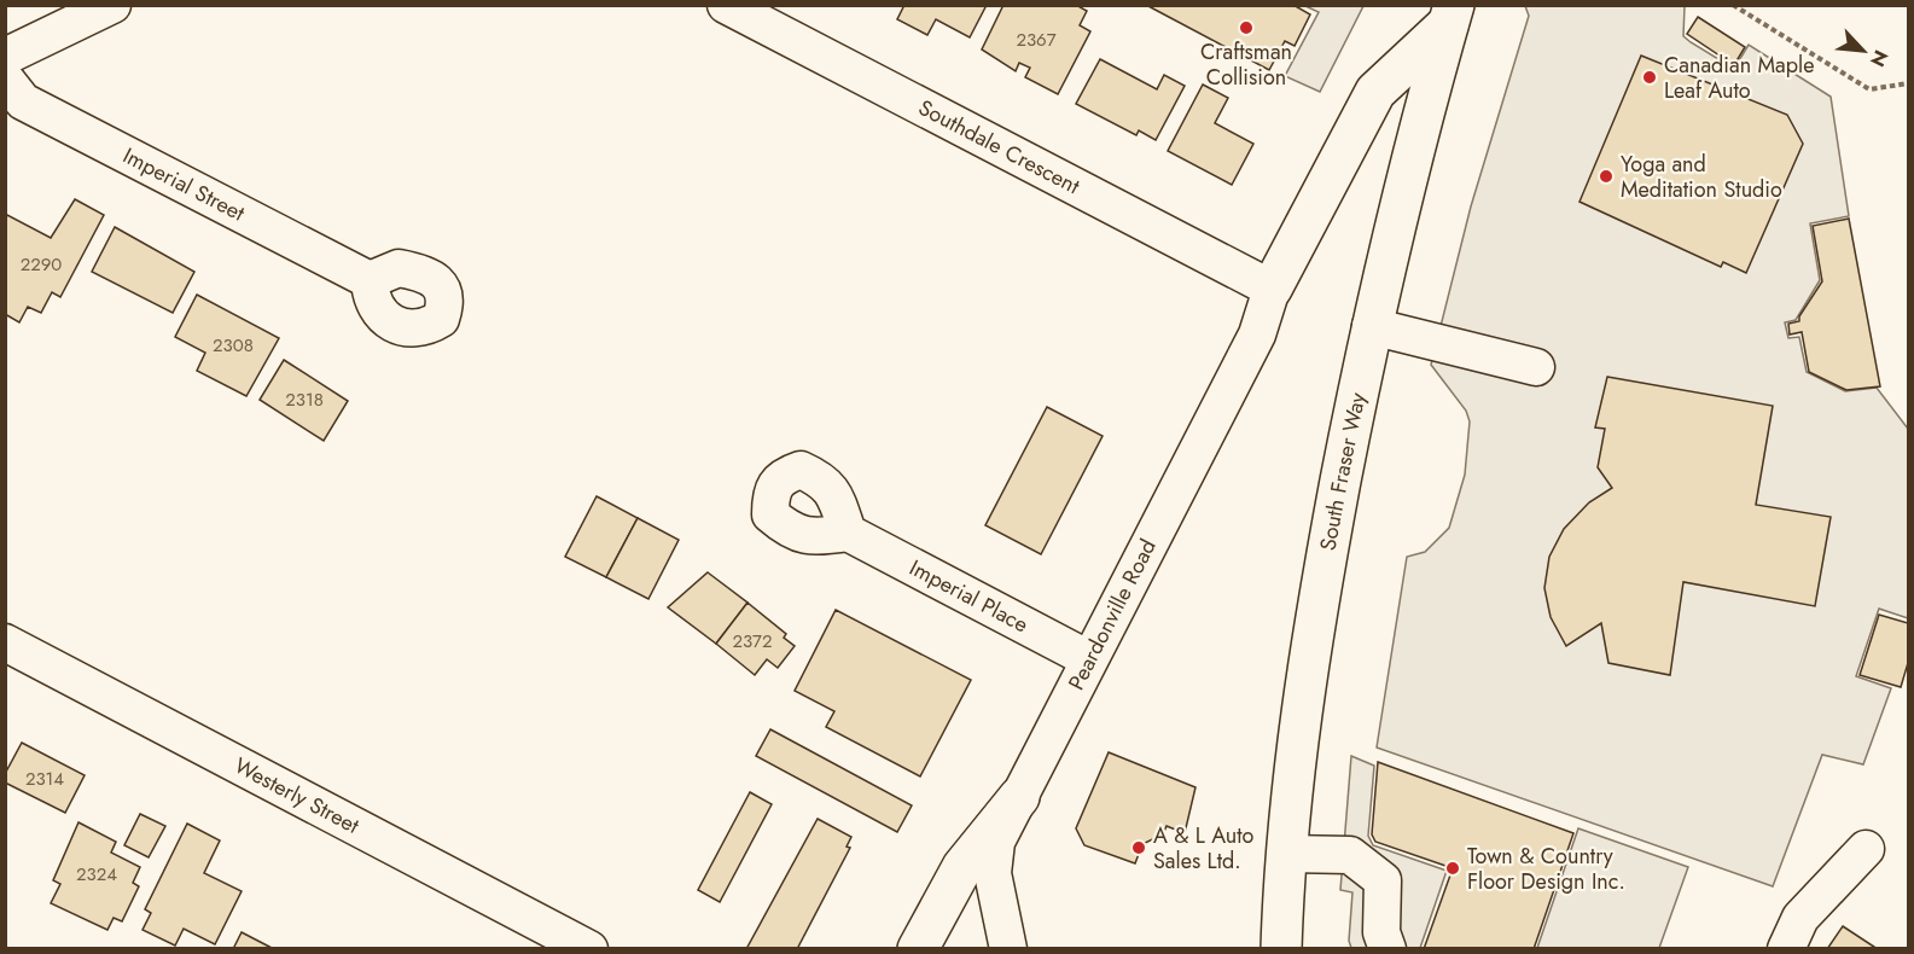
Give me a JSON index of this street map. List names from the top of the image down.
{
  "streets": {
    "main road": ["South Fraser Way"],
    "street": [
      "Southdale Crescent",
      "Imperial Street",
      "Imperial Place",
      "Peardonville Road",
      "Westerly Street"
    ]
  },
  "crossings": [
    ["Southdale Crescent", "Peardonville Road"],
    ["Imperial Place", "Peardonville Road"]
  ],
  "places": [
    "Craftsman Collision",
    "Canadian Maple Leaf Auto",
    "Yoga and Meditation Studio",
    "A & L Auto Sales Ltd.",
    "Town & Country Floor Design Inc."
  ],
  "house_numbers": [
    "2367",
    "2290",
    "2308",
    "2318",
    "2372",
    "2314",
    "2324"
  ],
  "north": "bottom right"
}
